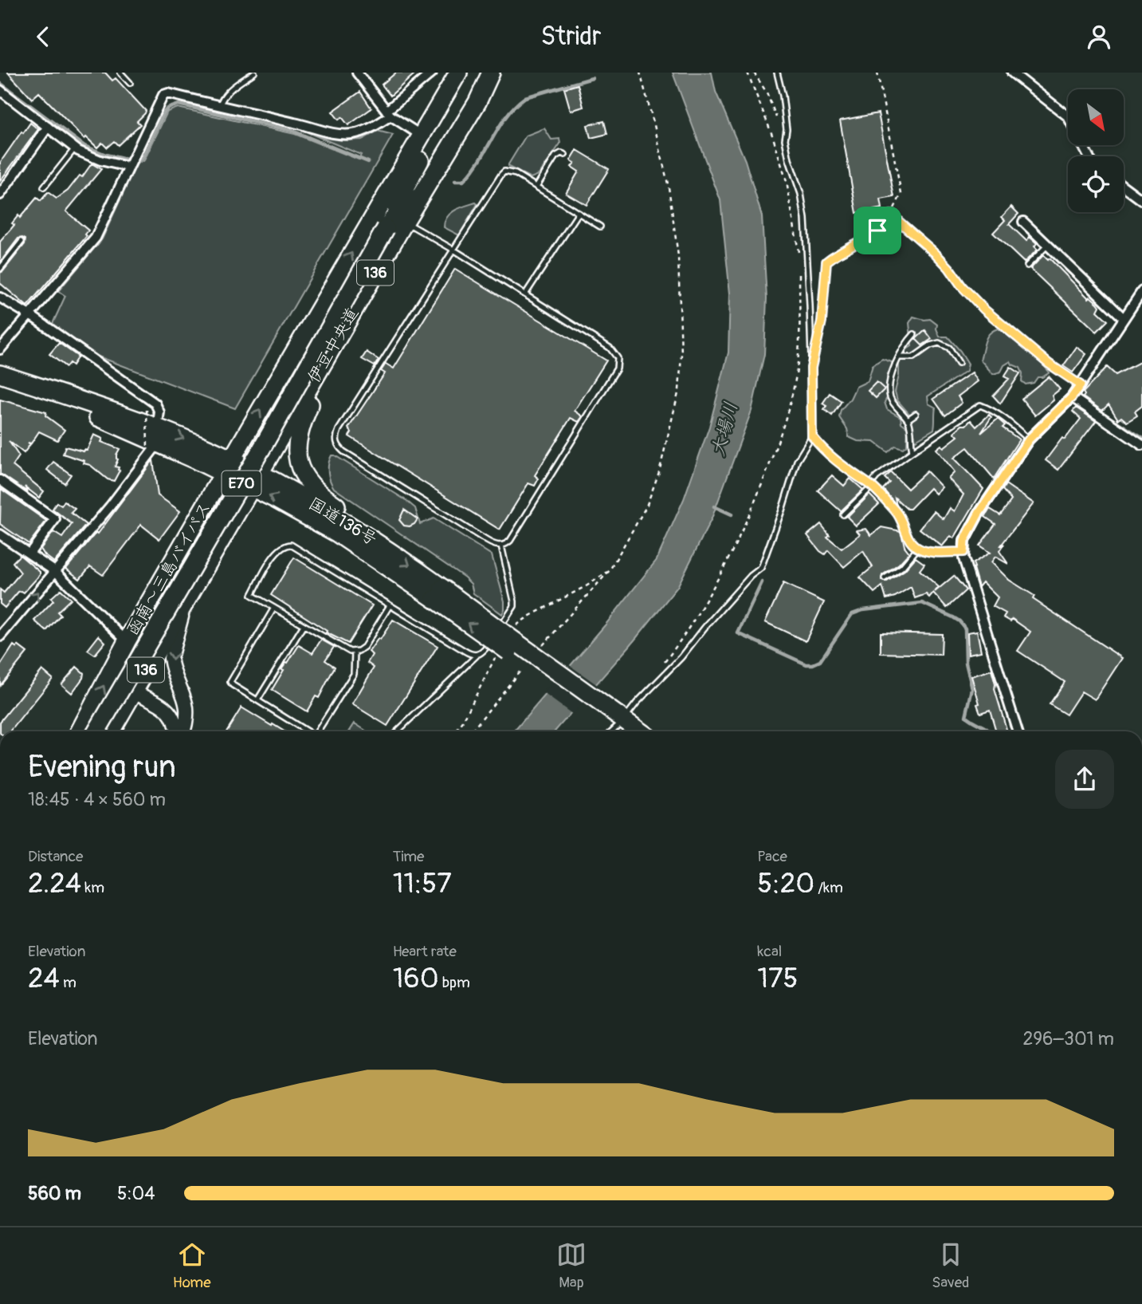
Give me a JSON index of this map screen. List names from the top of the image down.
{
  "streets": {
    "highway": [
      "136",
      "伊豆中央道",
      "E70",
      "国道136号",
      "函南～三島バイパス"
    ]
  },
  "crossings": [
    ["伊豆中央道", "国道136号"],
    ["伊豆中央道", "函南～三島バイパス"],
    ["国道136号", "函南～三島バイパス"]
  ],
  "water": ["大場川"],
  "north": "bottom right",
  "page": {
    "header": "Stridr",
    "heading": ["Evening run", "18:45 · 4 × 560 m"],
    "stats": [
      ["Distance", "2.24 km"],
      ["Time", "11:57"],
      ["Pace", "5:20 /km"],
      ["Elevation", "24 m"],
      ["Heart rate", "160 bpm"],
      ["kcal", "175"]
    ],
    "chart": ["Elevation", "296–301 m"],
    "list": [
      {
        "name": "560 m",
        "note": "5:04"
      }
    ],
    "tabs": ["Home", "Map", "Saved"]
  }
}
